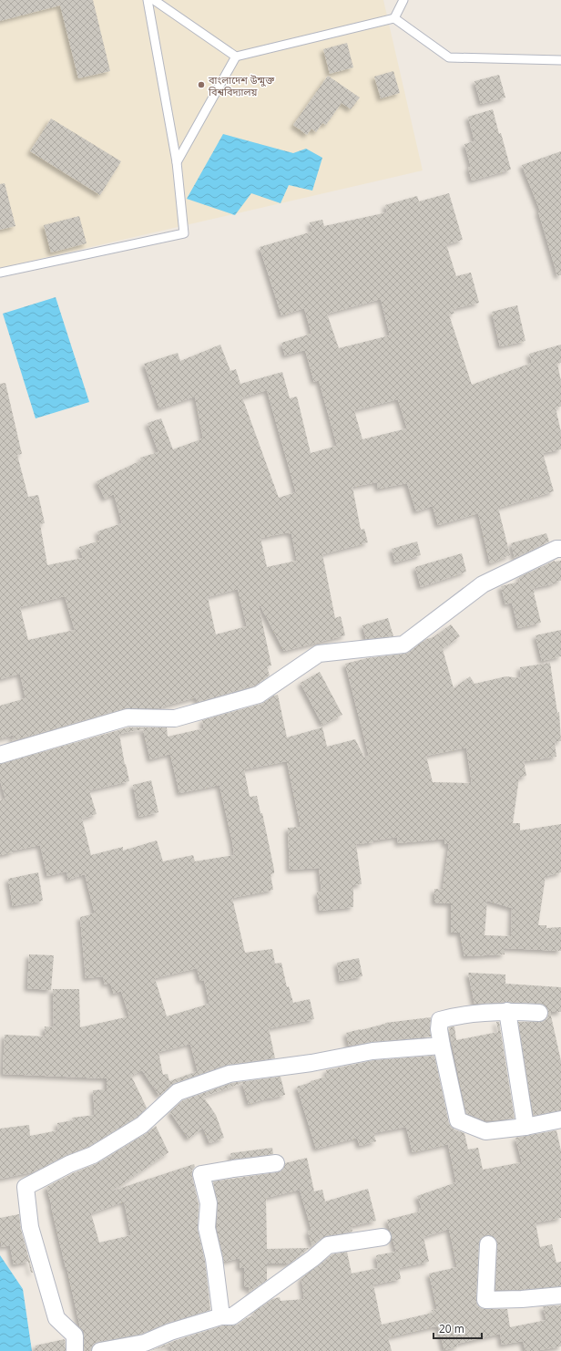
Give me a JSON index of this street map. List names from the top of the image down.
{
  "places": ["বাংলাদেশ উন্মুক্ত বিশ্ববিদ্যালয়"],
  "scale_bar": "20 m"
}
